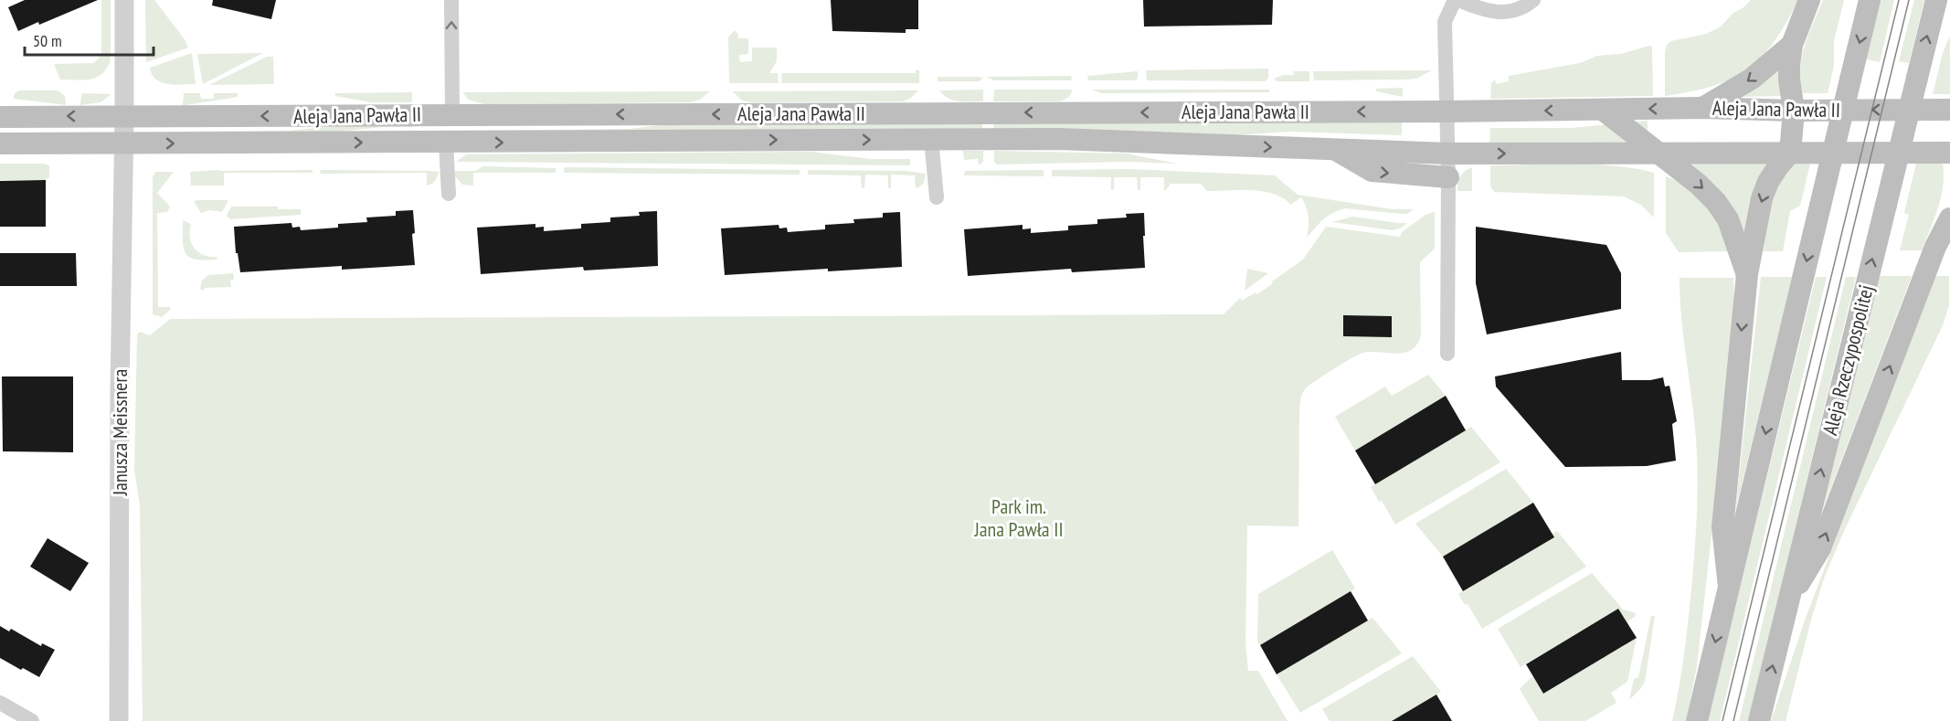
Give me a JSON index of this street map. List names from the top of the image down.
{
  "streets": {
    "main road": ["Aleja Jana Pawła II", "Aleja Rzeczypospolitej"],
    "street": ["Janusza Meissnera"]
  },
  "crossings": [
    ["Aleja Jana Pawła II", "Janusza Meissnera"]
  ],
  "parks": ["Park im. Jana Pawła II"],
  "scale_bar": "50 m"
}
